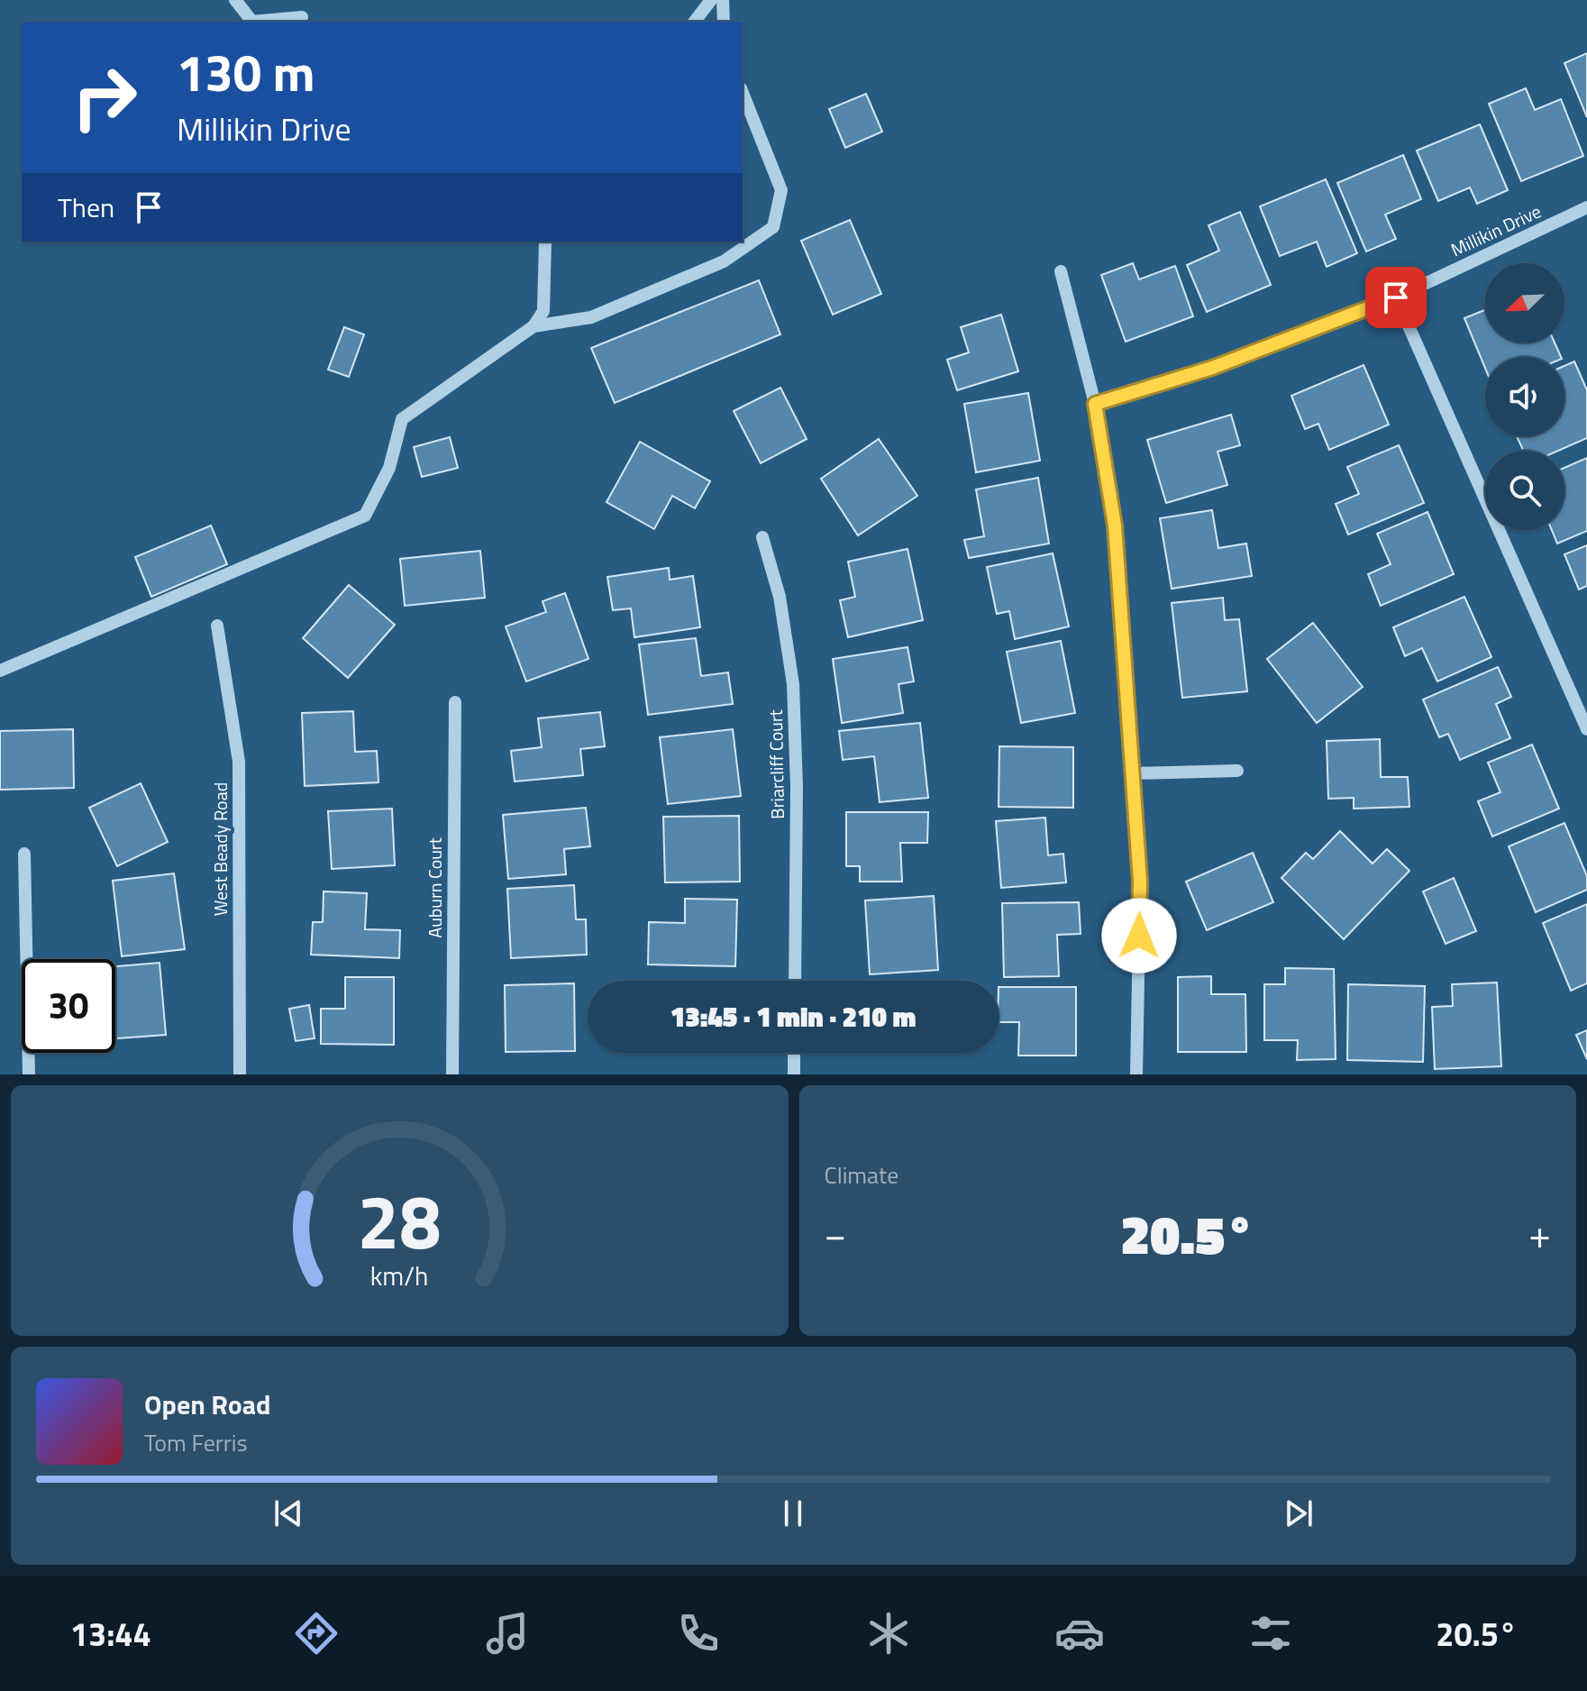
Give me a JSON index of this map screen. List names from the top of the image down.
{
  "streets": {
    "street": [
      "Millikin Drive",
      "Briarcliff Court",
      "West Beady Road",
      "Auburn Court"
    ]
  },
  "north": "bottom left",
  "page": {
    "turn": ["130 m", "Millikin Drive"],
    "then": "Then",
    "limit": "30",
    "trip": "13:45 · 1 min · 210 m",
    "tile": "Climate",
    "heat": ["−", "20.5°", "+"],
    "song": ["Open Road", "Tom Ferris"],
    "tabs": ["13:44", "20.5°"],
    "gauge": ["28", "km/h"]
  }
}
